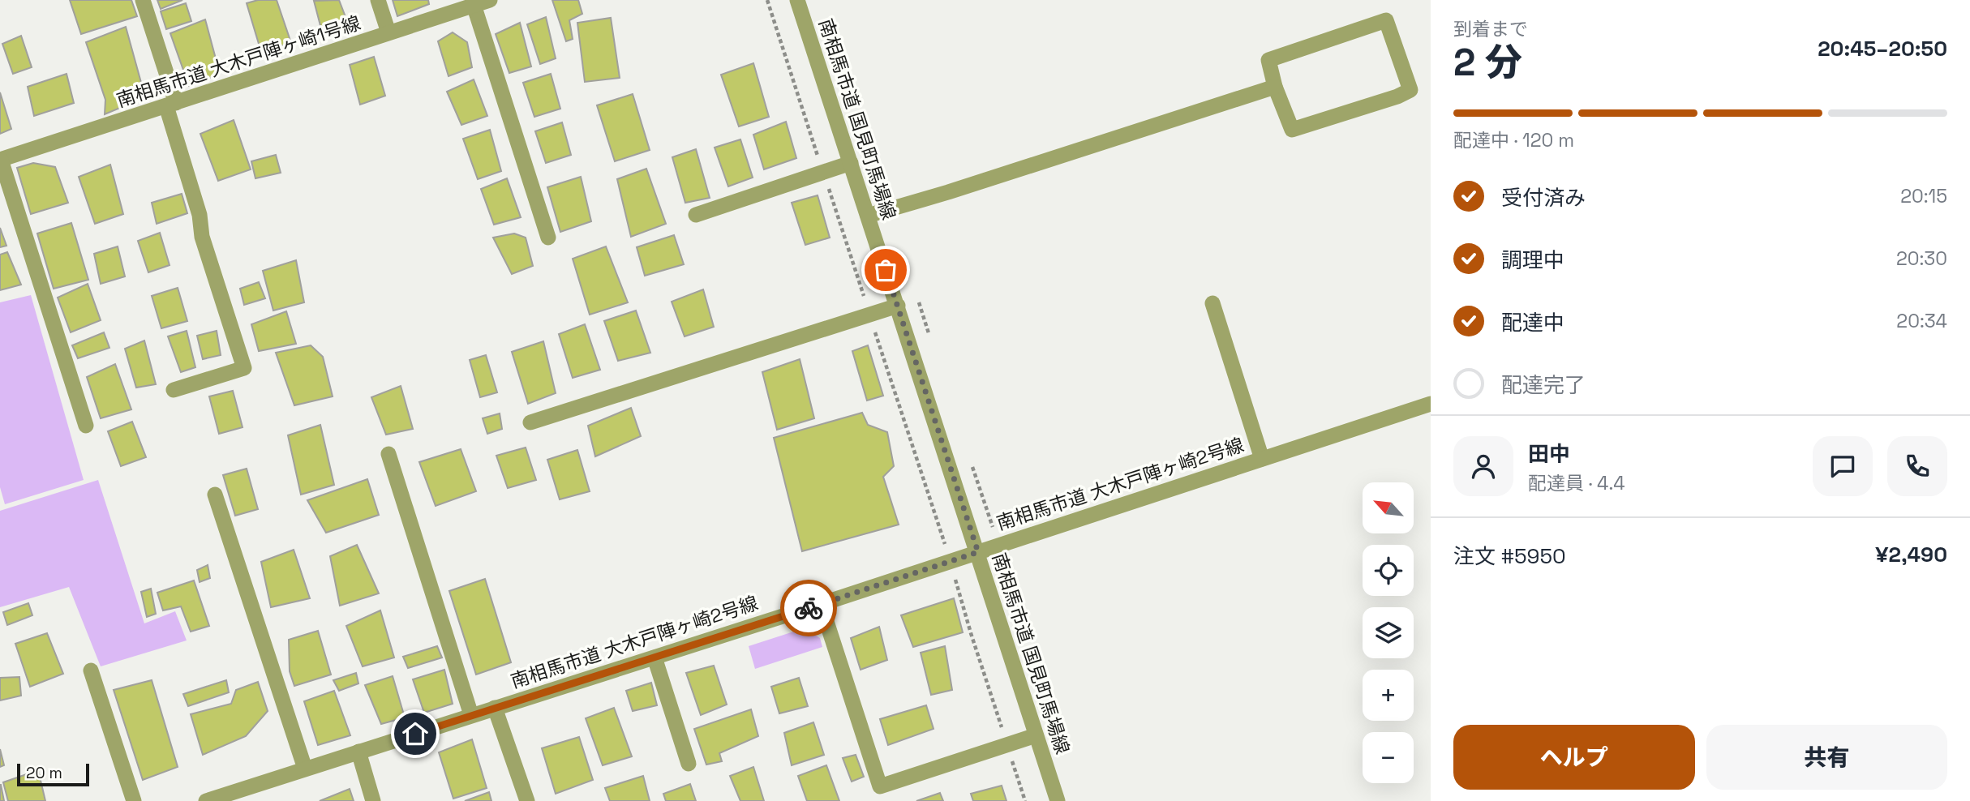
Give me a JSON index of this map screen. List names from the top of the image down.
{
  "streets": {
    "street": ["南相馬市道 大木戸陣ヶ崎1号線", "南相馬市道 国見町馬場線", "南相馬市道 大木戸陣ヶ崎2号線"]
  },
  "crossings": [
    ["南相馬市道 国見町馬場線", "南相馬市道 大木戸陣ヶ崎2号線"]
  ],
  "scale_bar": "20 m",
  "north": "top left",
  "page": {
    "heading": ["2 分", "到着まで", "20:45–20:50"],
    "panel": [
      "田中",
      "配達員 · 4.4",
      "注文 #5950",
      "¥2,490"
    ],
    "bar": "配達中 · 120 m",
    "list": [
      ["受付済み", "20:15"],
      ["調理中", "20:30"],
      ["配達中", "20:34"],
      "配達完了"
    ],
    "map_buttons": ["+", "−"],
    "buttons": ["ヘルプ", "共有"],
    "scale": "20 m"
  }
}
